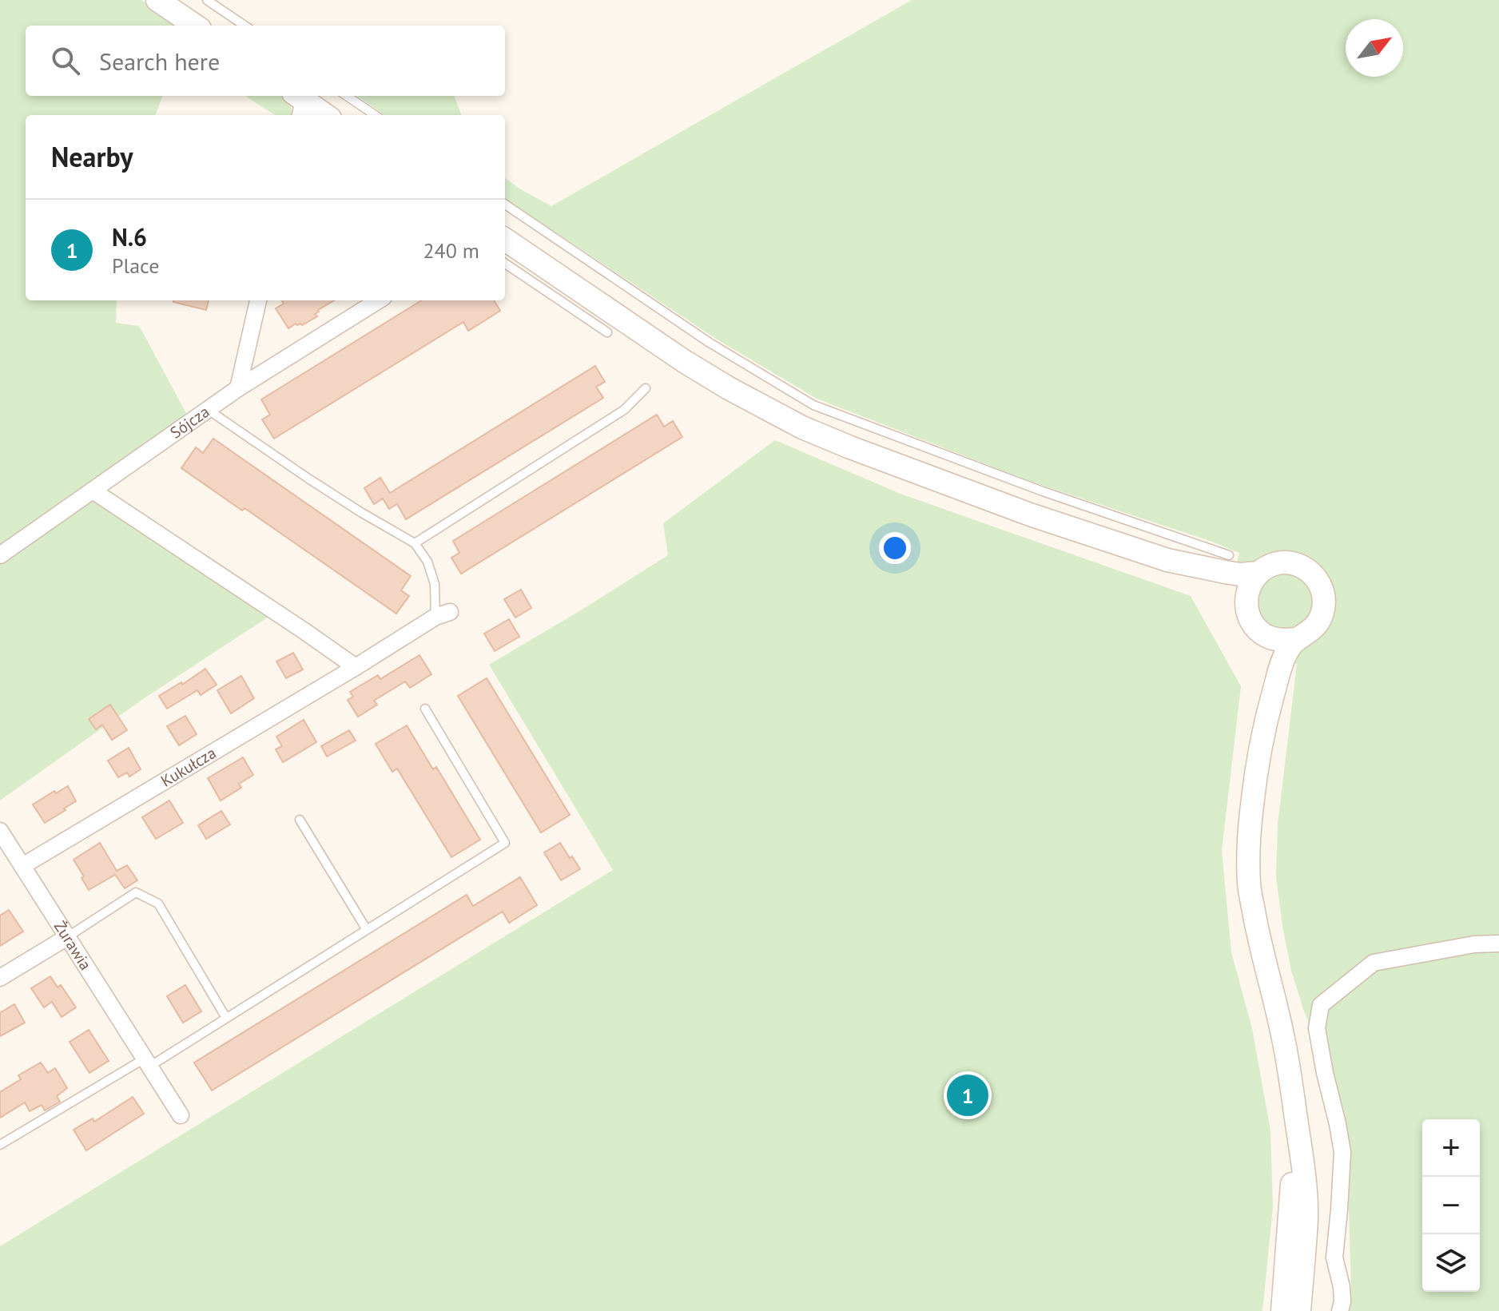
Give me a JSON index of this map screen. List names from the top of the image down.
{
  "streets": {
    "street": ["Sójcza", "Kukułcza", "Żurawia"]
  },
  "crossings": [
    ["Kukułcza", "Żurawia"]
  ],
  "north": "top right",
  "page": {
    "search": "Search here",
    "heading": "Nearby",
    "list": [
      {
        "mark": "1",
        "name": "N.6",
        "note": "Place",
        "value": "240 m"
      }
    ],
    "pins": "1",
    "map_buttons": ["+", "−"]
  }
}
